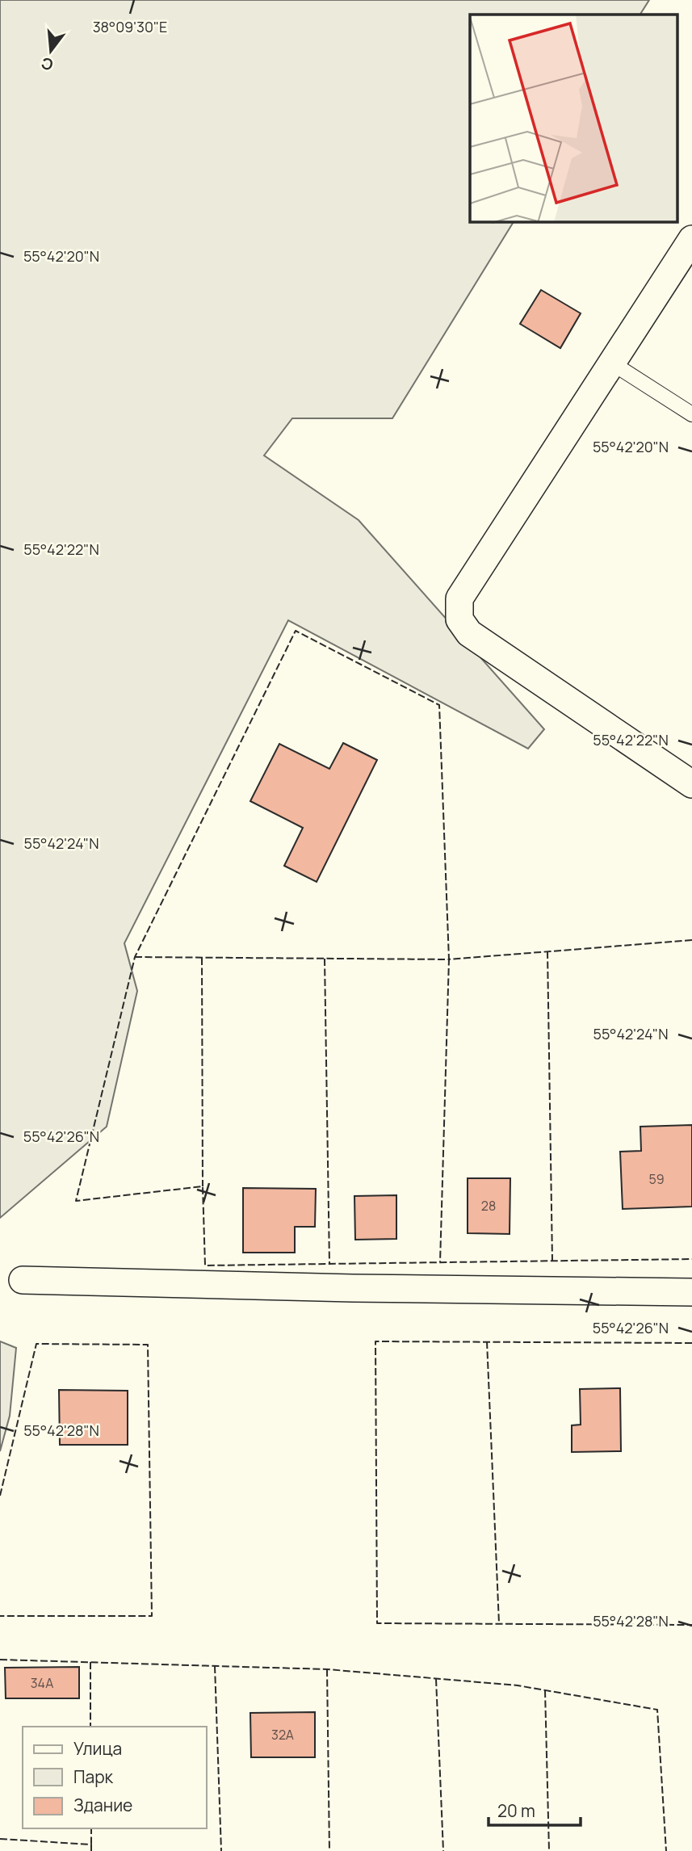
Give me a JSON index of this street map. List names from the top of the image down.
{
  "house_numbers": [
    "59",
    "28",
    "34А",
    "32А"
  ],
  "legend": ["Улица", "Парк", "Здание"],
  "scale_bar": "20 m",
  "north": "bottom",
  "coordinates": [
    "38°09'30\"E",
    "55°42'20\"N",
    "55°42'22\"N",
    "55°42'24\"N",
    "55°42'26\"N",
    "55°42'28\"N"
  ]
}
